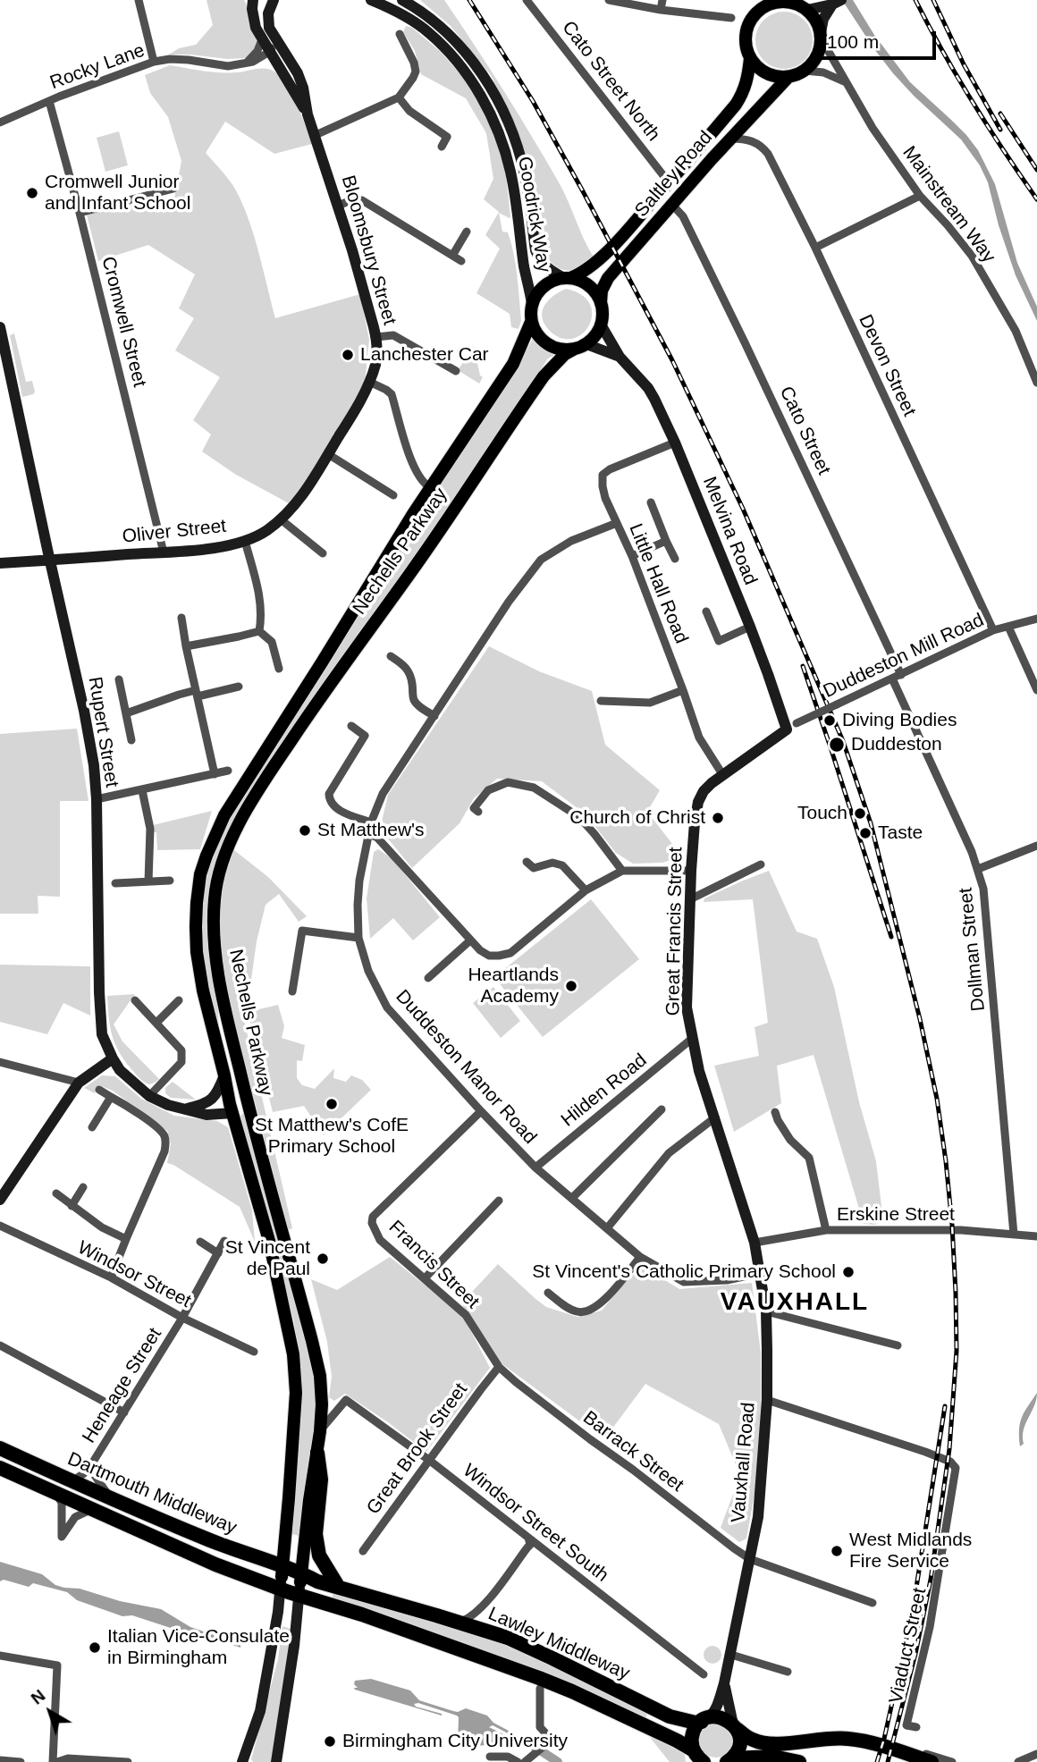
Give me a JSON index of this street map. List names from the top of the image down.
{
  "streets": {
    "highway": ["Dartmouth Middleway", "Lawley Middleway"],
    "main road": [
      "Saltley Road",
      "Goodrick Way",
      "Bloomsbury Street",
      "Melvina Road",
      "Oliver Street",
      "Nechells Parkway",
      "Rupert Street",
      "Great Francis Street",
      "Vauxhall Road"
    ],
    "street": [
      "Rocky Lane",
      "Cato Street North",
      "Mainstream Way",
      "Cromwell Street",
      "Devon Street",
      "Cato Street",
      "Little Hall Road",
      "Duddeston Mill Road",
      "Dollman Street",
      "Duddeston Manor Road",
      "Hilden Road",
      "Erskine Street",
      "Francis Street",
      "Windsor Street",
      "Heneage Street",
      "Great Brook Street",
      "Barrack Street",
      "Windsor Street South",
      "Viaduct Street"
    ]
  },
  "crossings": [
    ["Rocky Lane", "Bloomsbury Street"],
    ["Rocky Lane", "Cromwell Street"],
    ["Cato Street North", "Saltley Road"],
    ["Saltley Road", "Mainstream Way"],
    ["Saltley Road", "Goodrick Way"],
    ["Saltley Road", "Devon Street"],
    ["Saltley Road", "Cato Street"],
    ["Saltley Road", "Melvina Road"],
    ["Saltley Road", "Nechells Parkway"],
    ["Goodrick Way", "Melvina Road"],
    ["Goodrick Way", "Nechells Parkway"],
    ["Bloomsbury Street", "Oliver Street"],
    ["Cromwell Street", "Oliver Street"],
    ["Devon Street", "Duddeston Mill Road"],
    ["Cato Street", "Duddeston Mill Road"],
    ["Melvina Road", "Nechells Parkway"],
    ["Melvina Road", "Little Hall Road"],
    ["Melvina Road", "Duddeston Mill Road"],
    ["Melvina Road", "Great Francis Street"],
    ["Oliver Street", "Rupert Street"],
    ["Nechells Parkway", "Rupert Street"],
    ["Nechells Parkway", "Dartmouth Middleway"],
    ["Nechells Parkway", "Windsor Street South"],
    ["Nechells Parkway", "Lawley Middleway"],
    ["Little Hall Road", "Great Francis Street"],
    ["Little Hall Road", "Duddeston Manor Road"],
    ["Duddeston Mill Road", "Great Francis Street"],
    ["Duddeston Mill Road", "Dollman Street"],
    ["Great Francis Street", "Hilden Road"],
    ["Great Francis Street", "Erskine Street"],
    ["Great Francis Street", "Vauxhall Road"],
    ["Dollman Street", "Erskine Street"],
    ["Duddeston Manor Road", "Hilden Road"],
    ["Duddeston Manor Road", "Francis Street"],
    ["Duddeston Manor Road", "Vauxhall Road"],
    ["Erskine Street", "Vauxhall Road"],
    ["Francis Street", "Great Brook Street"],
    ["Francis Street", "Barrack Street"],
    ["Windsor Street", "Heneage Street"],
    ["Heneage Street", "Dartmouth Middleway"],
    ["Great Brook Street", "Barrack Street"],
    ["Great Brook Street", "Windsor Street South"],
    ["Barrack Street", "Vauxhall Road"],
    ["Vauxhall Road", "Lawley Middleway"],
    ["Vauxhall Road", "Viaduct Street"],
    ["Dartmouth Middleway", "Lawley Middleway"]
  ],
  "districts": ["VAUXHALL"],
  "places": [
    "Cromwell Junior and Infant School",
    "Lanchester Car",
    "Diving Bodies",
    "Duddeston",
    "Touch",
    "Church of Christ",
    "St Matthew's",
    "Taste",
    "Heartlands Academy",
    "St Matthew's CofE Primary School",
    "St Vincent de Paul",
    "St Vincent's Catholic Primary School",
    "West Midlands Fire Service",
    "Italian Vice-Consulate in Birmingham",
    "Birmingham City University"
  ],
  "scale_bar": "100 m",
  "north": "top left"
}
